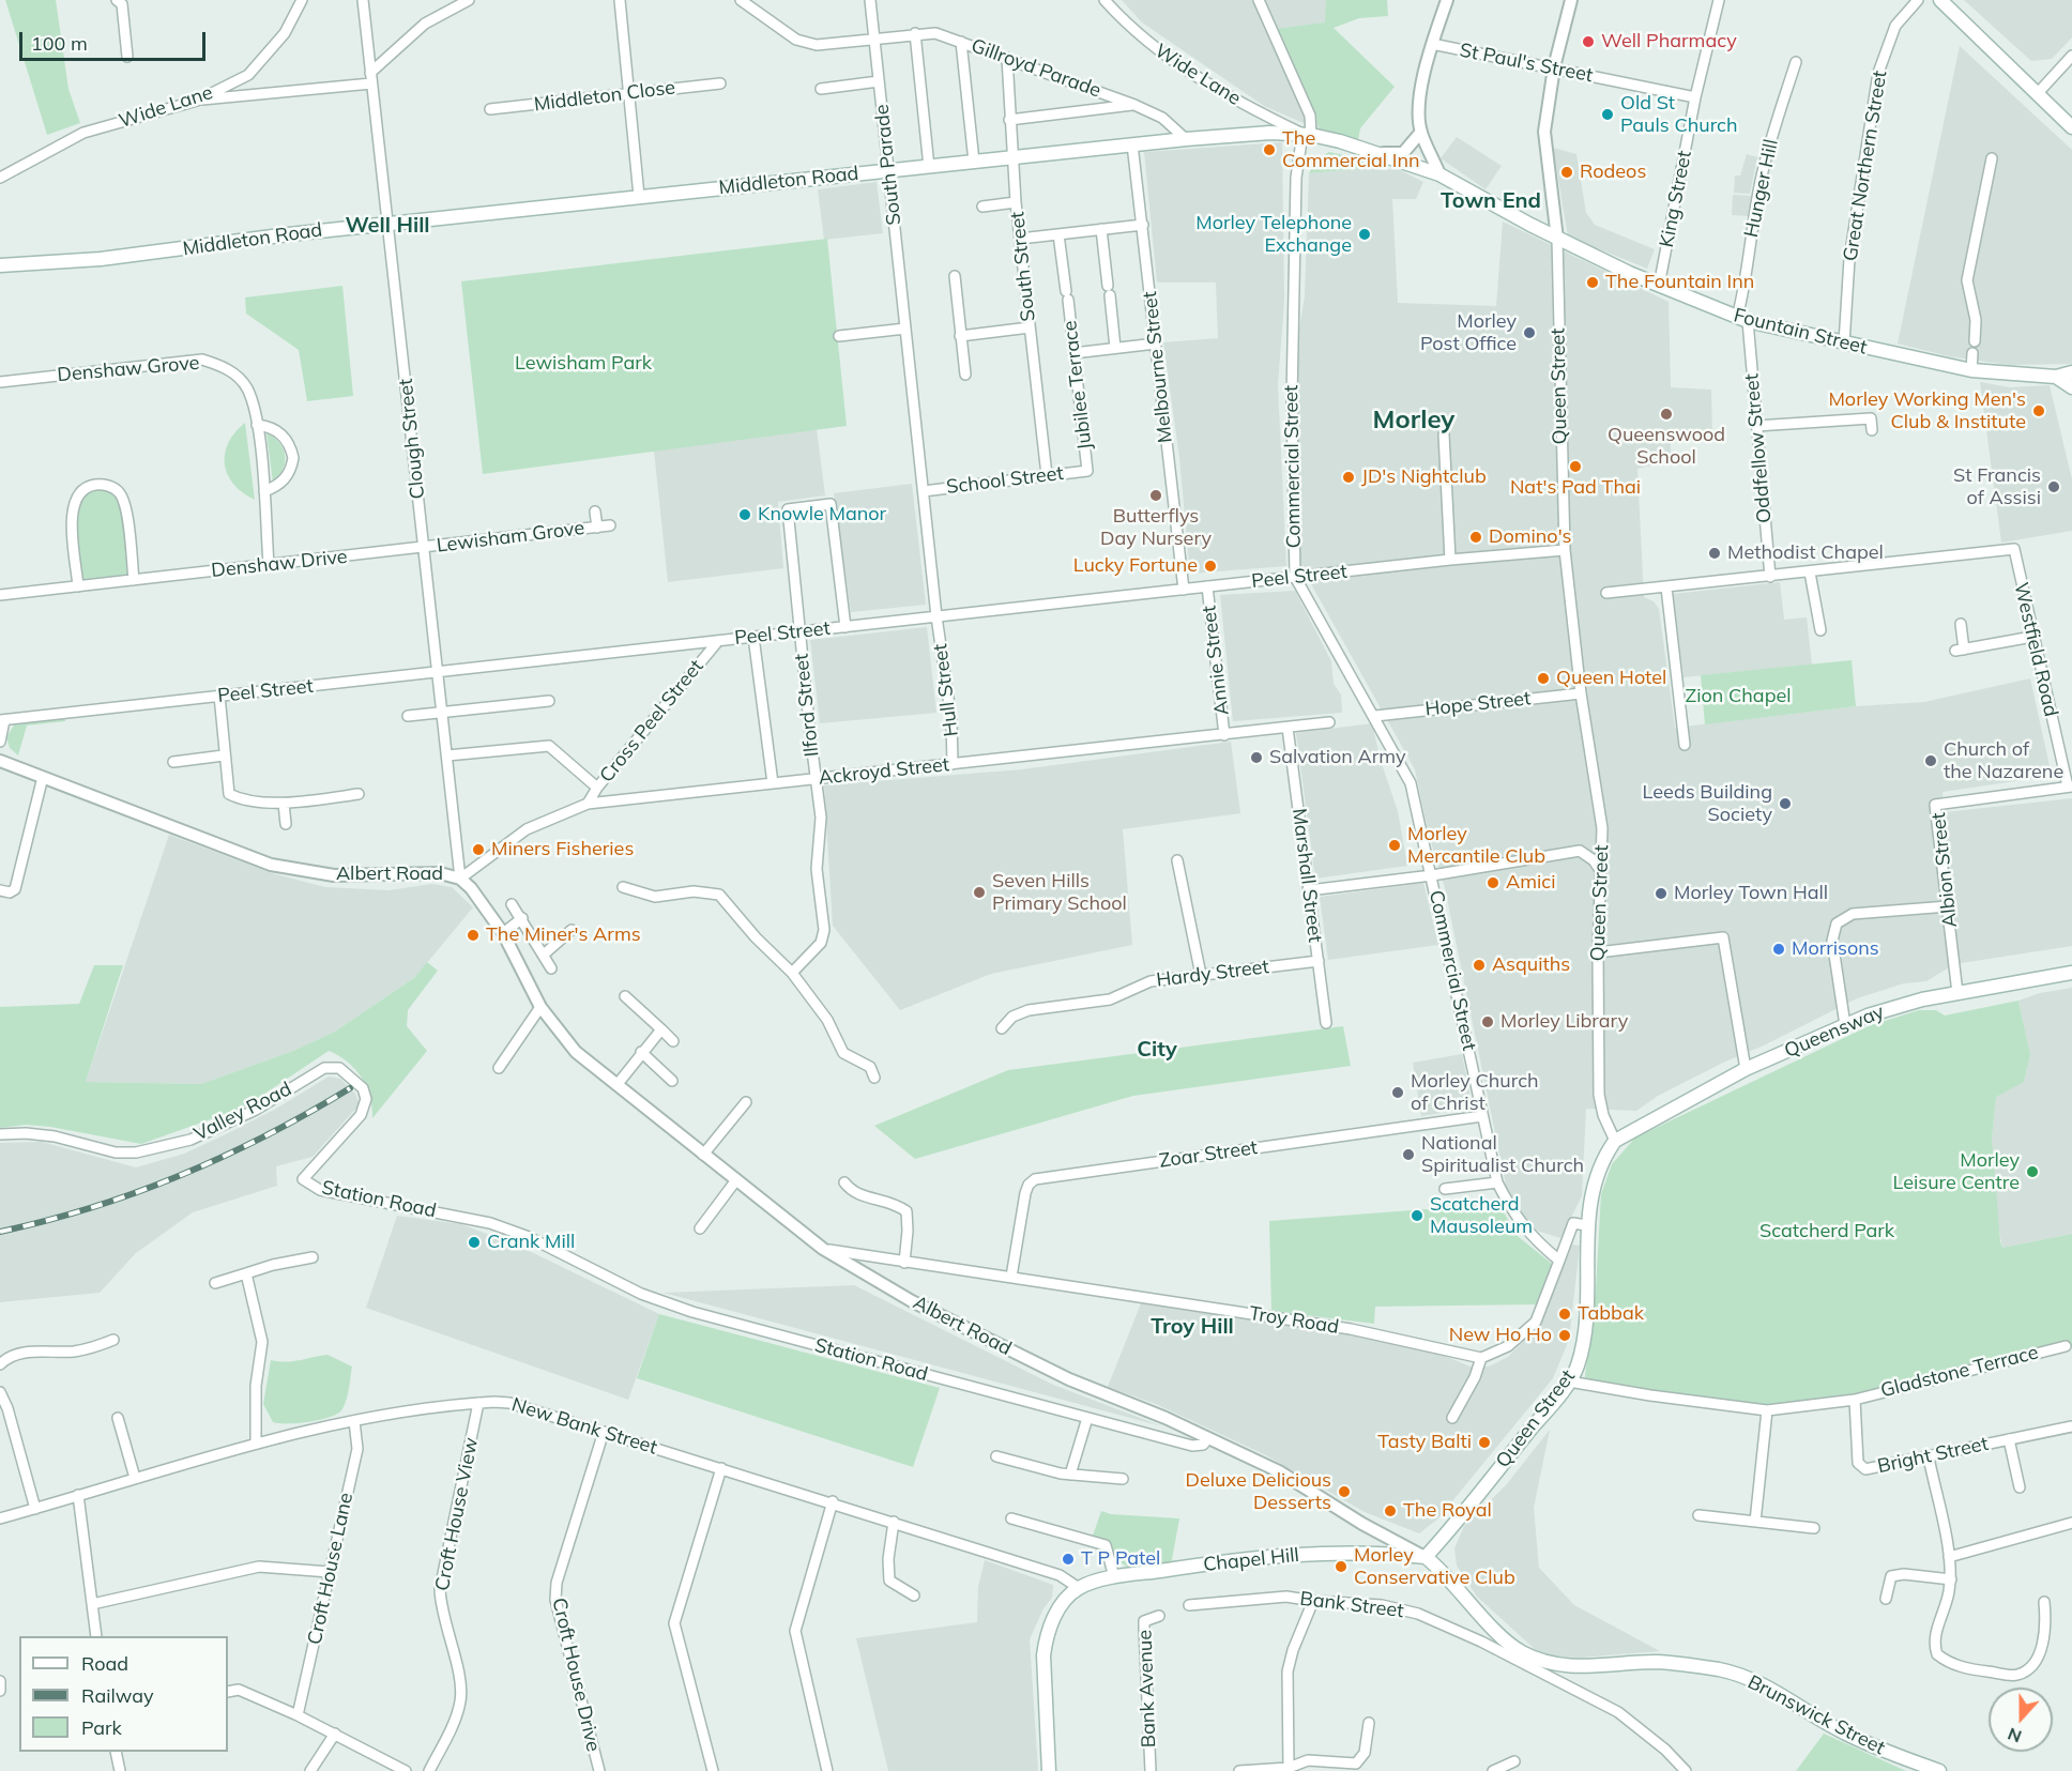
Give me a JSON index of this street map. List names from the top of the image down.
{
  "streets": {
    "main road": [
      "Middleton Road",
      "Fountain Street",
      "Queen Street",
      "Queensway",
      "Chapel Hill",
      "Brunswick Street"
    ],
    "street": [
      "St Paul's Street",
      "Gillroyd Parade",
      "Wide Lane",
      "Middleton Close",
      "South Parade",
      "Great Northern Street",
      "Hunger Hill",
      "King Street",
      "South Street",
      "Melbourne Street",
      "Denshaw Grove",
      "Jubilee Terrace",
      "Clough Street",
      "Oddfellow Street",
      "Commercial Street",
      "School Street",
      "Lewisham Grove",
      "Denshaw Drive",
      "Peel Street",
      "Westfield Road",
      "Annie Street",
      "Hull Street",
      "Hope Street",
      "Ilford Street",
      "Cross Peel Street",
      "Ackroyd Street",
      "Albion Street",
      "Albert Road",
      "Marshall Street",
      "Hardy Street",
      "Valley Road",
      "Zoar Street",
      "Station Road",
      "Troy Road",
      "Gladstone Terrace",
      "New Bank Street",
      "Bright Street",
      "Croft House View",
      "Croft House Lane",
      "Bank Street",
      "Croft House Drive",
      "Bank Avenue"
    ]
  },
  "crossings": [
    ["St Paul's Street", "King Street"],
    ["Gillroyd Parade", "South Parade"],
    ["Gillroyd Parade", "Middleton Road"],
    ["Gillroyd Parade", "South Street"],
    ["Wide Lane", "Middleton Road"],
    ["Wide Lane", "Commercial Street"],
    ["South Parade", "Middleton Road"],
    ["South Parade", "School Street"],
    ["South Parade", "Peel Street"],
    ["South Parade", "Hull Street"],
    ["Great Northern Street", "Fountain Street"],
    ["Middleton Road", "South Street"],
    ["Middleton Road", "Fountain Street"],
    ["Middleton Road", "Melbourne Street"],
    ["Middleton Road", "Queen Street"],
    ["Middleton Road", "Clough Street"],
    ["Middleton Road", "Commercial Street"],
    ["Hunger Hill", "Fountain Street"],
    ["Hunger Hill", "Oddfellow Street"],
    ["King Street", "Fountain Street"],
    ["South Street", "School Street"],
    ["Fountain Street", "Queen Street"],
    ["Fountain Street", "Oddfellow Street"],
    ["Melbourne Street", "Peel Street"],
    ["Denshaw Grove", "Denshaw Drive"],
    ["Jubilee Terrace", "School Street"],
    ["Queen Street", "Peel Street"],
    ["Queen Street", "Hope Street"],
    ["Queen Street", "Queensway"],
    ["Queen Street", "Gladstone Terrace"],
    ["Queen Street", "Chapel Hill"],
    ["Queen Street", "Brunswick Street"],
    ["Clough Street", "Lewisham Grove"],
    ["Clough Street", "Denshaw Drive"],
    ["Clough Street", "Peel Street"],
    ["Clough Street", "Ackroyd Street"],
    ["Clough Street", "Albert Road"],
    ["Commercial Street", "Peel Street"],
    ["Commercial Street", "Hope Street"],
    ["Commercial Street", "Zoar Street"],
    ["Lewisham Grove", "Denshaw Drive"],
    ["Peel Street", "Annie Street"],
    ["Peel Street", "Hull Street"],
    ["Peel Street", "Ilford Street"],
    ["Peel Street", "Cross Peel Street"],
    ["Westfield Road", "Albion Street"],
    ["Annie Street", "Ackroyd Street"],
    ["Hull Street", "Ackroyd Street"],
    ["Ilford Street", "Ackroyd Street"],
    ["Cross Peel Street", "Ackroyd Street"],
    ["Ackroyd Street", "Albert Road"],
    ["Ackroyd Street", "Marshall Street"],
    ["Albion Street", "Queensway"],
    ["Albert Road", "Station Road"],
    ["Albert Road", "Troy Road"],
    ["Marshall Street", "Hardy Street"],
    ["Valley Road", "Station Road"],
    ["Zoar Street", "Troy Road"],
    ["Gladstone Terrace", "Bright Street"],
    ["New Bank Street", "Croft House View"],
    ["New Bank Street", "Chapel Hill"],
    ["New Bank Street", "Croft House Lane"],
    ["New Bank Street", "Croft House Drive"],
    ["Chapel Hill", "Brunswick Street"],
    ["Bank Street", "Brunswick Street"]
  ],
  "districts": [
    "Town End",
    "Well Hill",
    "Morley",
    "City",
    "Troy Hill"
  ],
  "parks": ["Lewisham Park", "Zion Chapel", "Scatcherd Park"],
  "places": [
    "Well Pharmacy",
    "Old St Pauls Church",
    "The Commercial Inn",
    "Rodeos",
    "Morley Telephone Exchange",
    "The Fountain Inn",
    "Morley Post Office",
    "Morley Working Men's Club & Institute",
    "Queenswood School",
    "Nat's Pad Thai",
    "JD's Nightclub",
    "St Francis of Assisi",
    "Butterflys Day Nursery",
    "Knowle Manor",
    "Domino's",
    "Methodist Chapel",
    "Lucky Fortune",
    "Queen Hotel",
    "Salvation Army",
    "Church of the Nazarene",
    "Leeds Building Society",
    "Morley Mercantile Club",
    "Miners Fisheries",
    "Amici",
    "Seven Hills Primary School",
    "Morley Town Hall",
    "The Miner's Arms",
    "Morrisons",
    "Asquiths",
    "Morley Library",
    "Morley Church of Christ",
    "National Spiritualist Church",
    "Morley Leisure Centre",
    "Scatcherd Mausoleum",
    "Crank Mill",
    "Tabbak",
    "New Ho Ho",
    "Tasty Balti",
    "Deluxe Delicious Desserts",
    "The Royal",
    "T P Patel",
    "Morley Conservative Club"
  ],
  "legend": ["Road", "Railway", "Park"],
  "scale_bar": "100 m",
  "north": "bottom"
}
